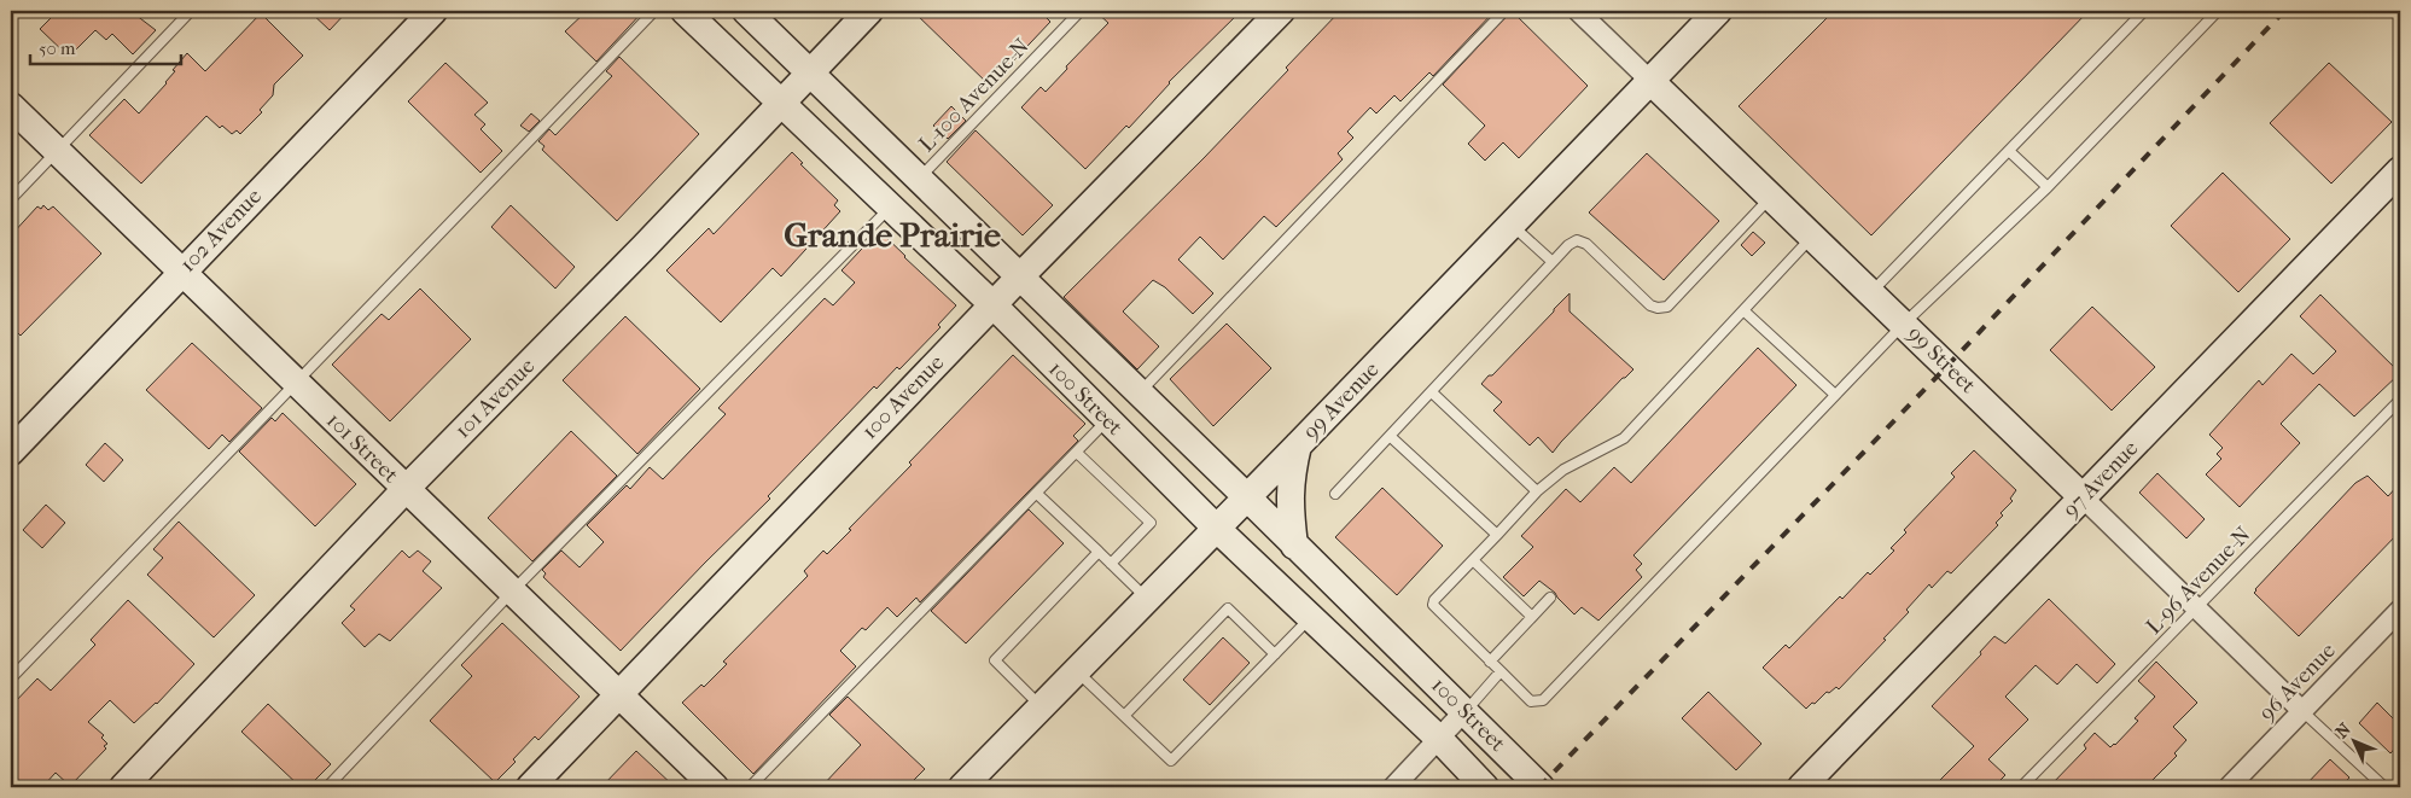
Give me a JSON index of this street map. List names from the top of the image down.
{
  "streets": {
    "main road": [
      "102 Avenue",
      "99 Street",
      "100 Avenue",
      "101 Avenue",
      "100 Street",
      "99 Avenue",
      "101 Street",
      "97 Avenue"
    ],
    "street": ["96 Avenue"],
    "lane": ["L-100 Avenue-N", "L-96 Avenue-N"]
  },
  "crossings": [
    ["L-100 Avenue-N", "100 Street"],
    ["102 Avenue", "101 Street"],
    ["99 Street", "99 Avenue"],
    ["99 Street", "97 Avenue"],
    ["99 Street", "L-96 Avenue-N"],
    ["99 Street", "96 Avenue"],
    ["100 Avenue", "100 Street"],
    ["100 Avenue", "101 Street"],
    ["101 Avenue", "100 Street"],
    ["101 Avenue", "101 Street"],
    ["100 Street", "99 Avenue"]
  ],
  "districts": ["Grande Prairie"],
  "scale_bar": "50 m",
  "north": "top left"
}
